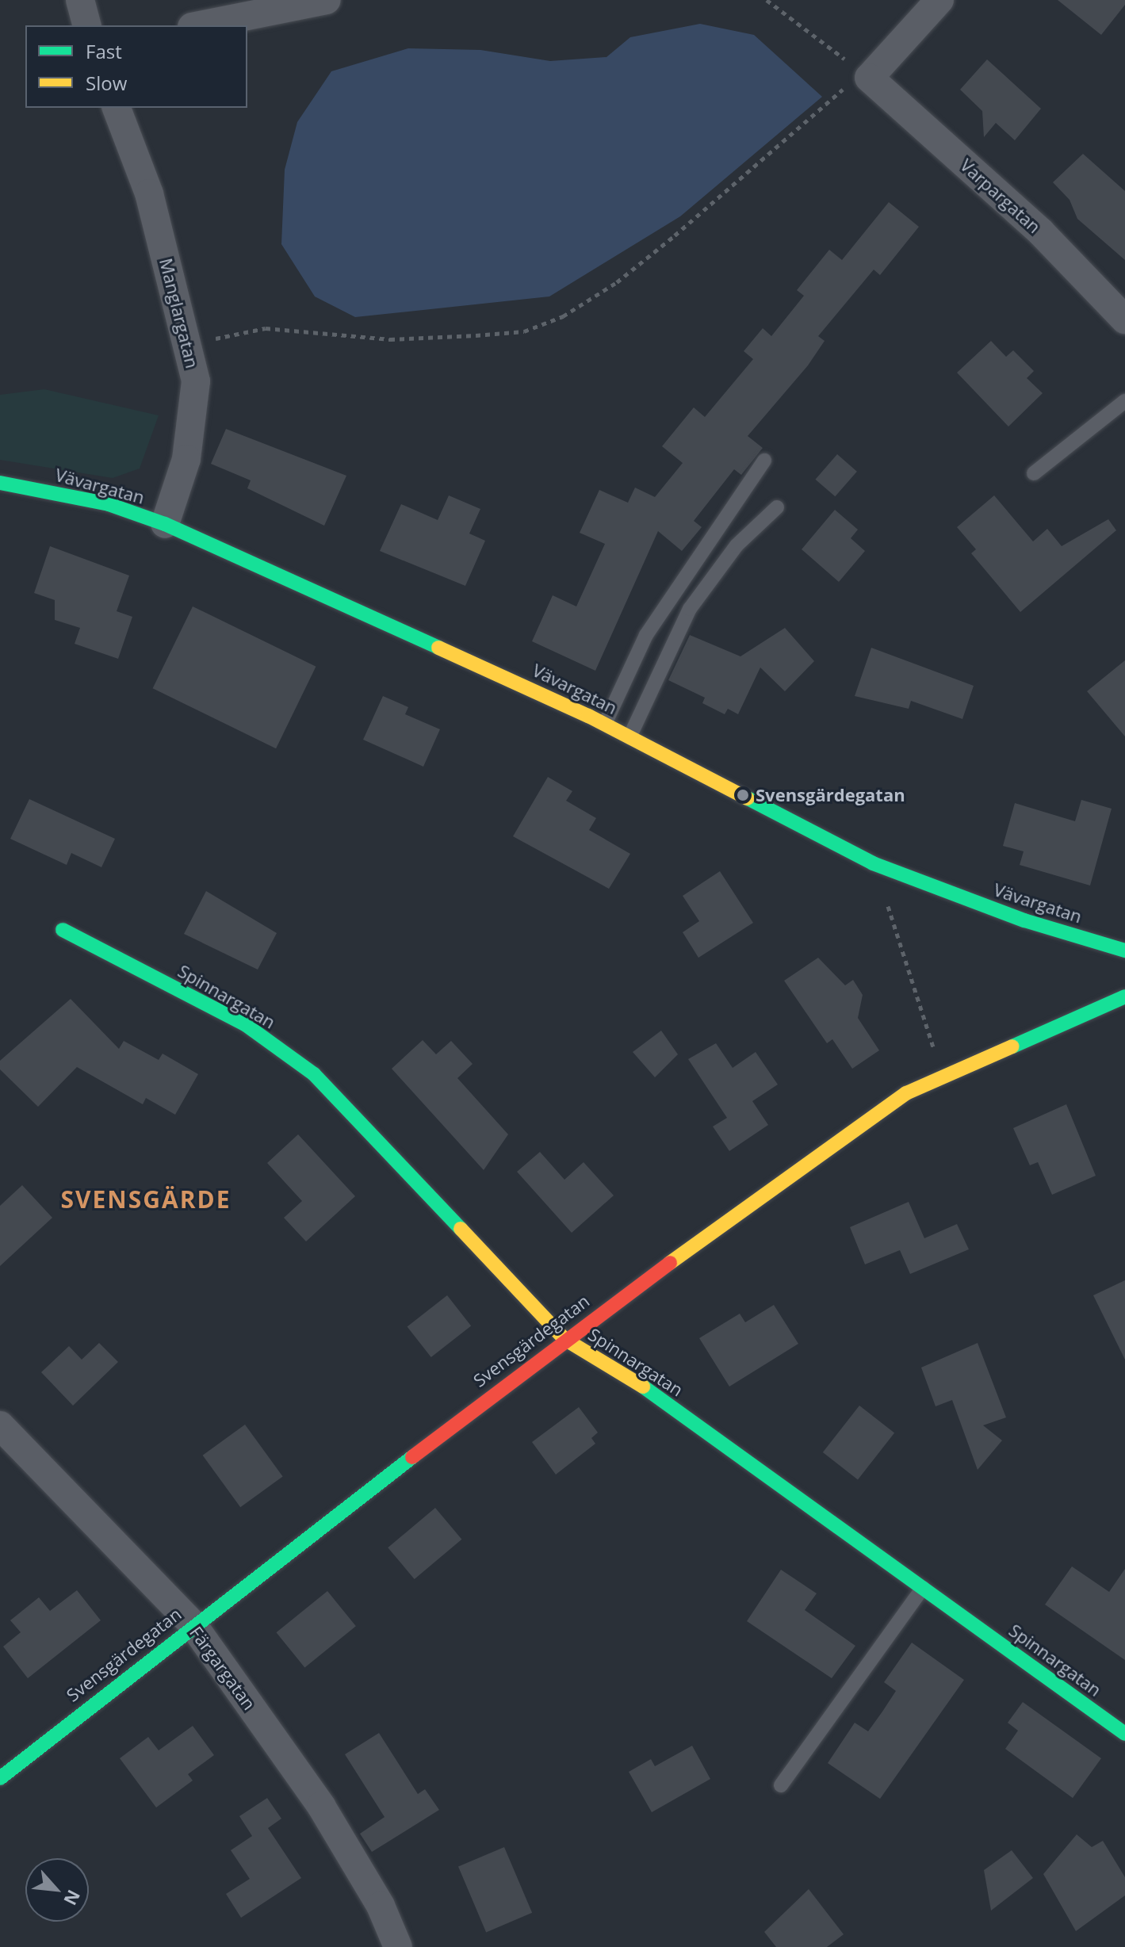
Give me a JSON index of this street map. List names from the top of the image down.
{
  "streets": {
    "street": [
      "Varpargatan",
      "Manglargatan",
      "Vävargatan",
      "Spinnargatan",
      "Svensgärdegatan",
      "Färgargatan"
    ]
  },
  "crossings": [
    ["Manglargatan", "Vävargatan"],
    ["Spinnargatan", "Svensgärdegatan"],
    ["Svensgärdegatan", "Färgargatan"]
  ],
  "districts": ["SVENSGÄRDE"],
  "places": ["Svensgärdegatan"],
  "legend": ["Fast", "Slow"],
  "north": "bottom right"
}
